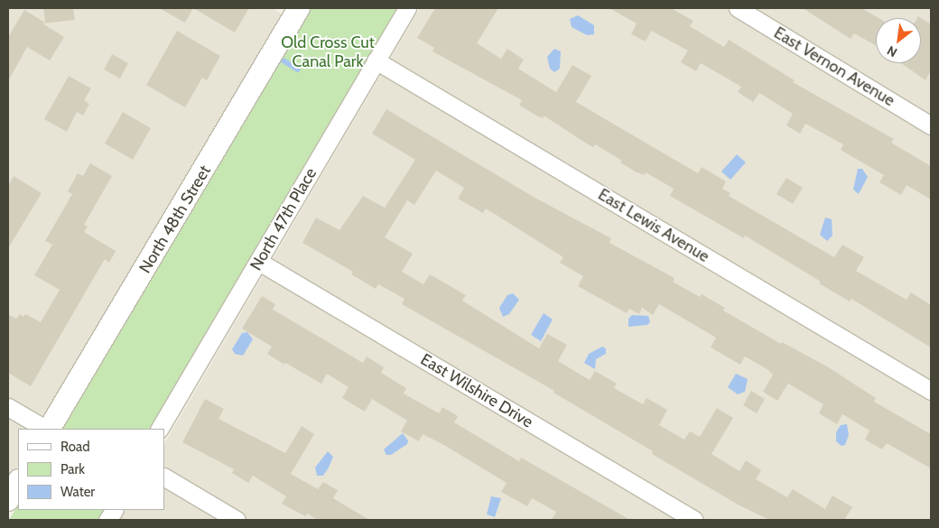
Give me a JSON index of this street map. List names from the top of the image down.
{
  "streets": {
    "street": [
      "East Vernon Avenue",
      "North 48th Street",
      "North 47th Place",
      "East Lewis Avenue",
      "East Wilshire Drive"
    ]
  },
  "crossings": [
    ["North 47th Place", "East Lewis Avenue"],
    ["North 47th Place", "East Wilshire Drive"]
  ],
  "parks": ["Old Cross Cut Canal Park"],
  "legend": ["Road", "Park", "Water"],
  "north": "bottom left"
}
